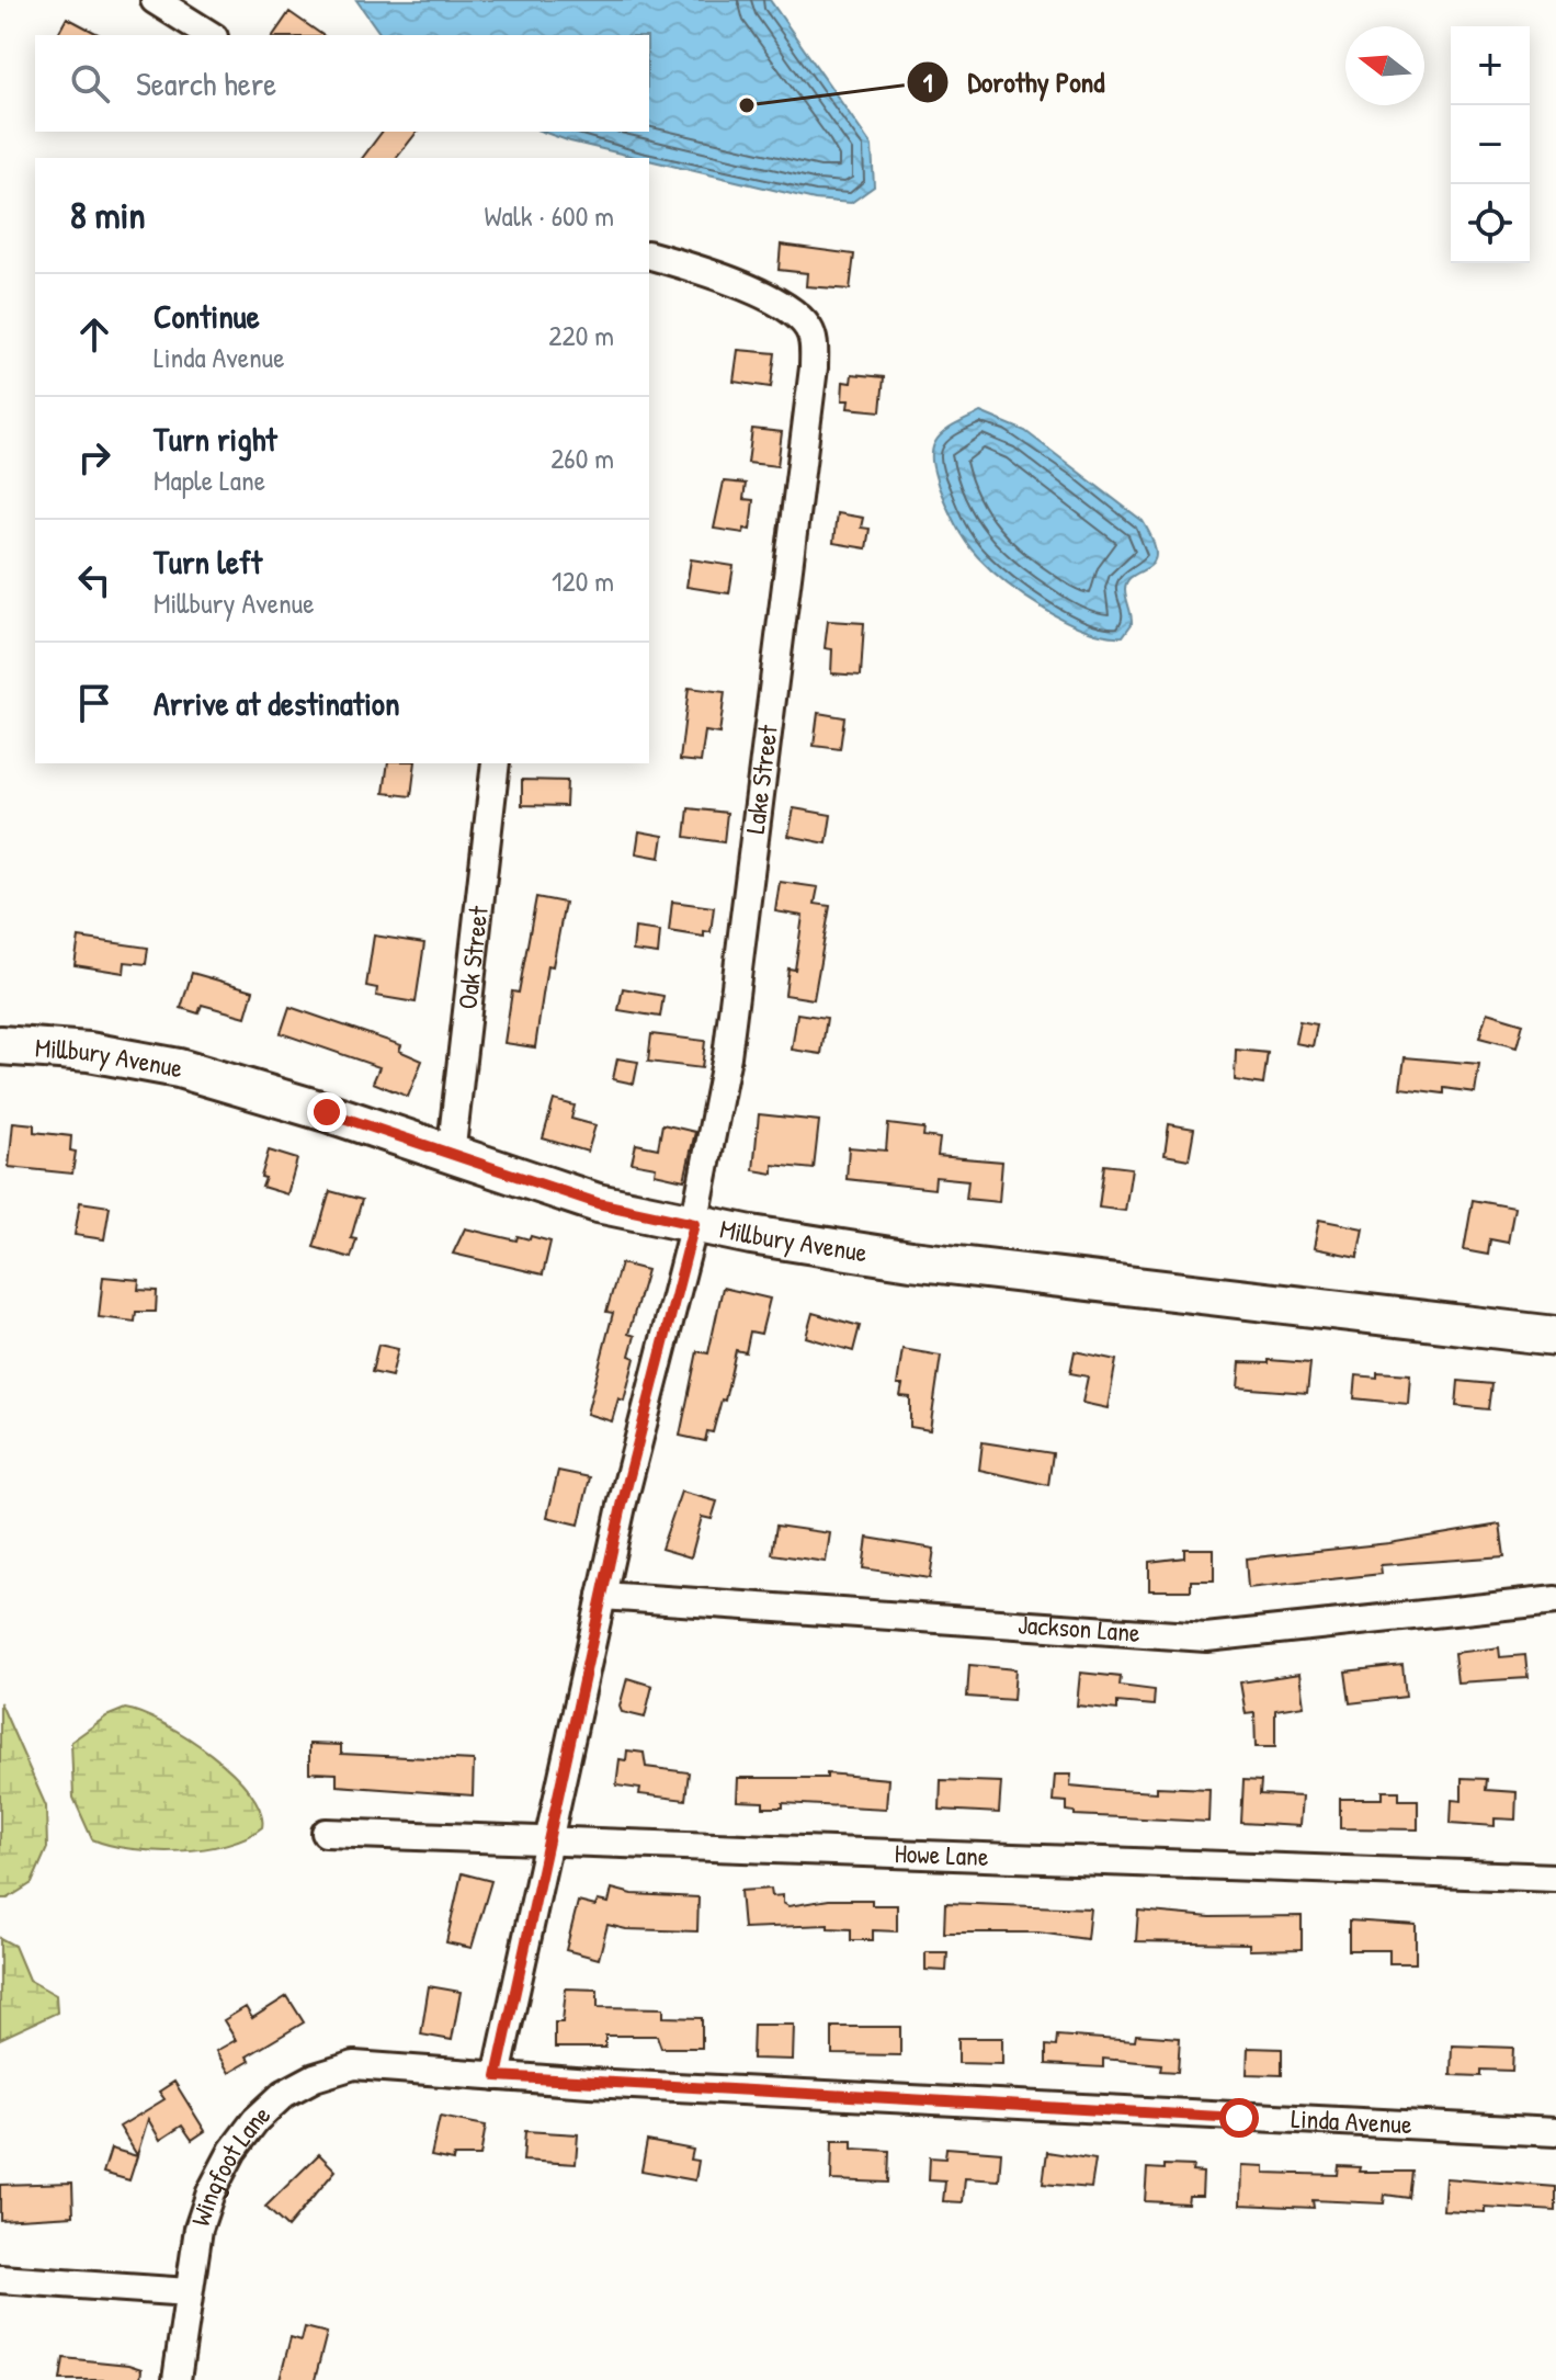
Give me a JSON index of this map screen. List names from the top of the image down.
{
  "streets": {
    "main road": ["Millbury Avenue"],
    "street": [
      "Lake Street",
      "Oak Street",
      "Jackson Lane",
      "Howe Lane",
      "Linda Avenue",
      "Wingfoot Lane"
    ]
  },
  "crossings": [
    ["Lake Street", "Millbury Avenue"],
    ["Lake Street", "Jackson Lane"],
    ["Lake Street", "Howe Lane"],
    ["Lake Street", "Linda Avenue"],
    ["Oak Street", "Millbury Avenue"],
    ["Linda Avenue", "Wingfoot Lane"]
  ],
  "places": ["Dorothy Pond"],
  "north": "left",
  "page": {
    "map_buttons": ["+", "−"],
    "search": "Search here",
    "heading": ["8 min", "Walk · 600 m"],
    "list": [
      ["Continue", "Linda Avenue", "220 m"],
      ["Turn right", "Maple Lane", "260 m"],
      ["Turn left", "Millbury Avenue", "120 m"],
      "Arrive at destination"
    ]
  }
}
